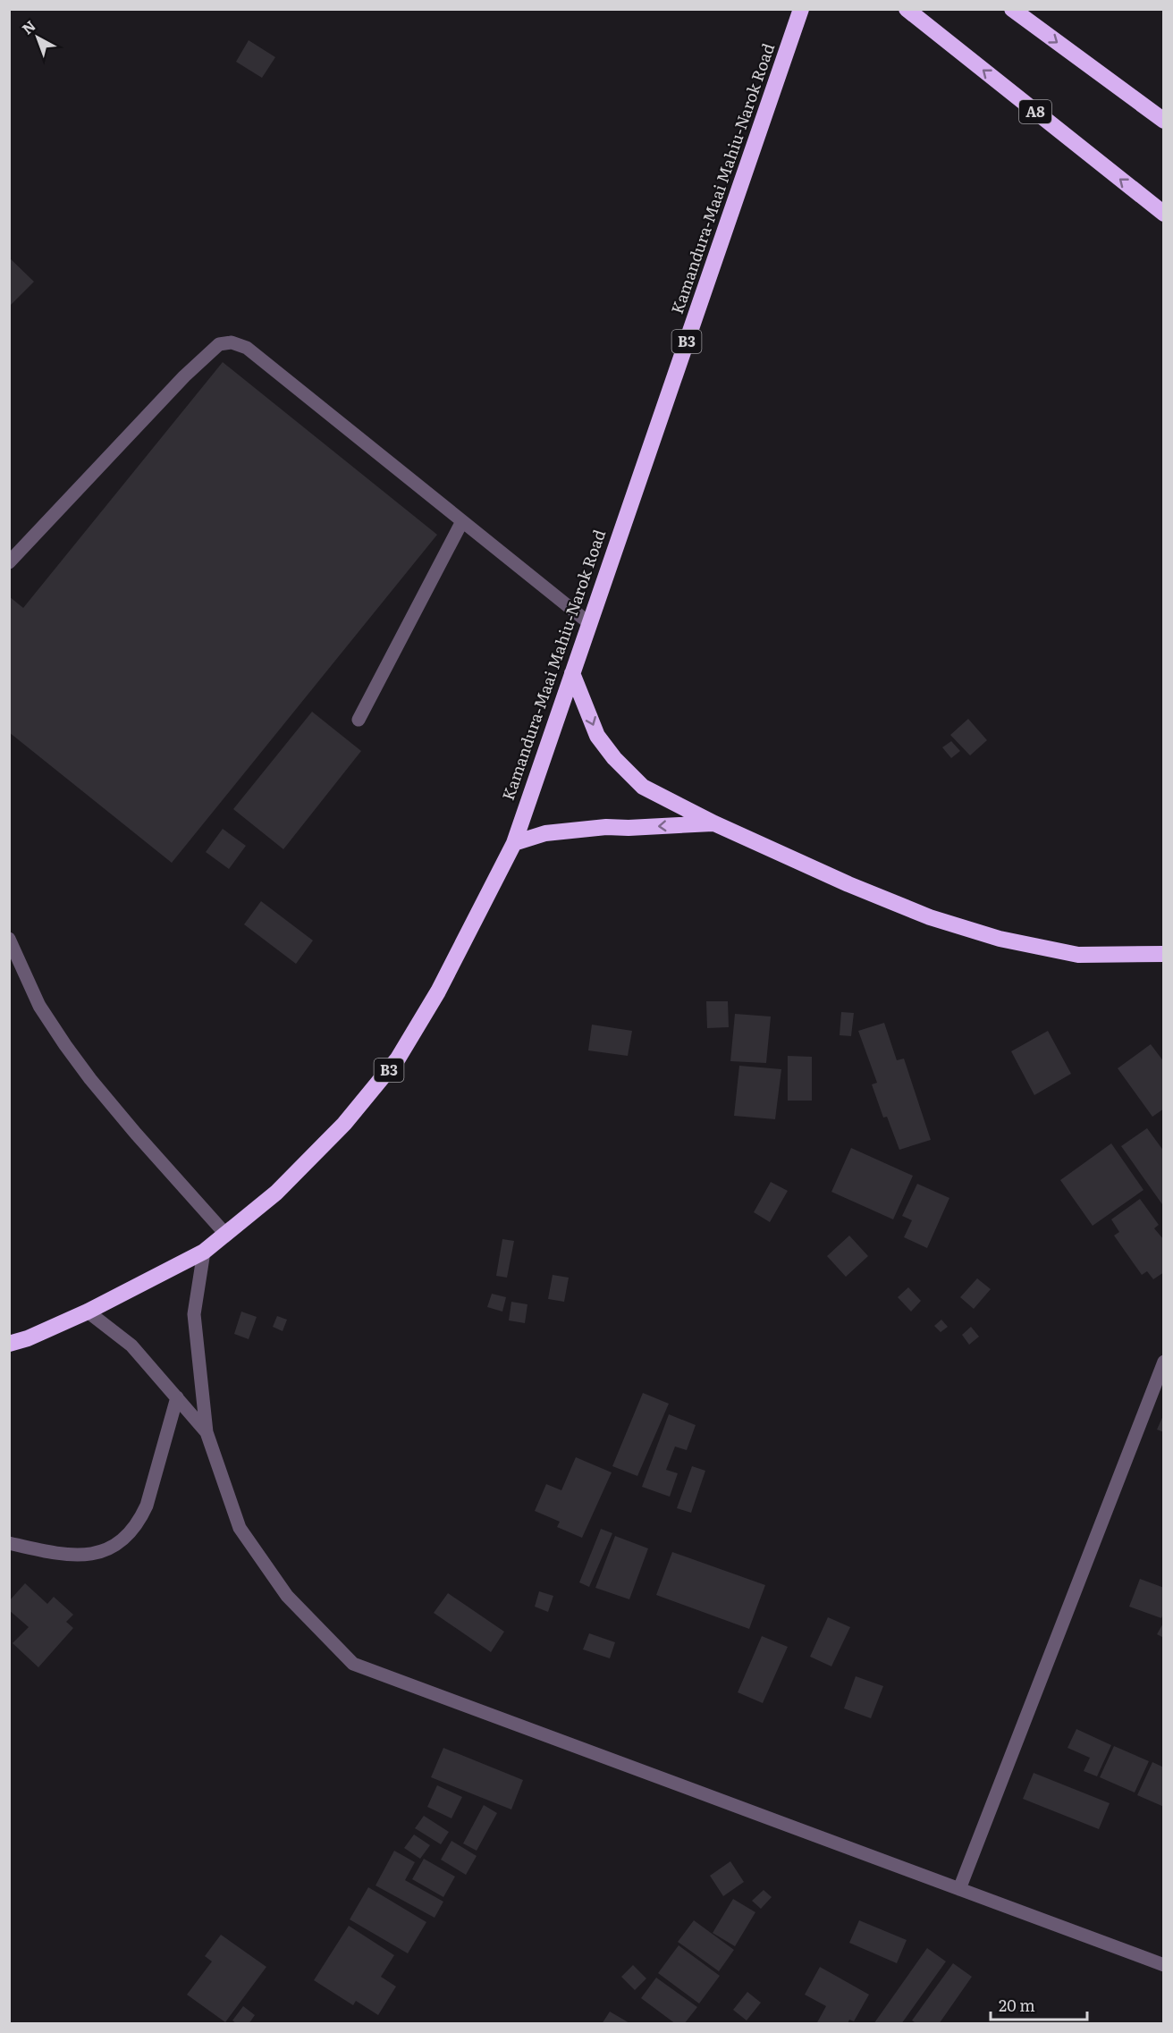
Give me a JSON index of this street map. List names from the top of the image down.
{
  "streets": {
    "highway": ["A8", "Kamandura-Maai Mahiu-Narok Road", "B3"]
  },
  "scale_bar": "20 m",
  "north": "top left"
}
